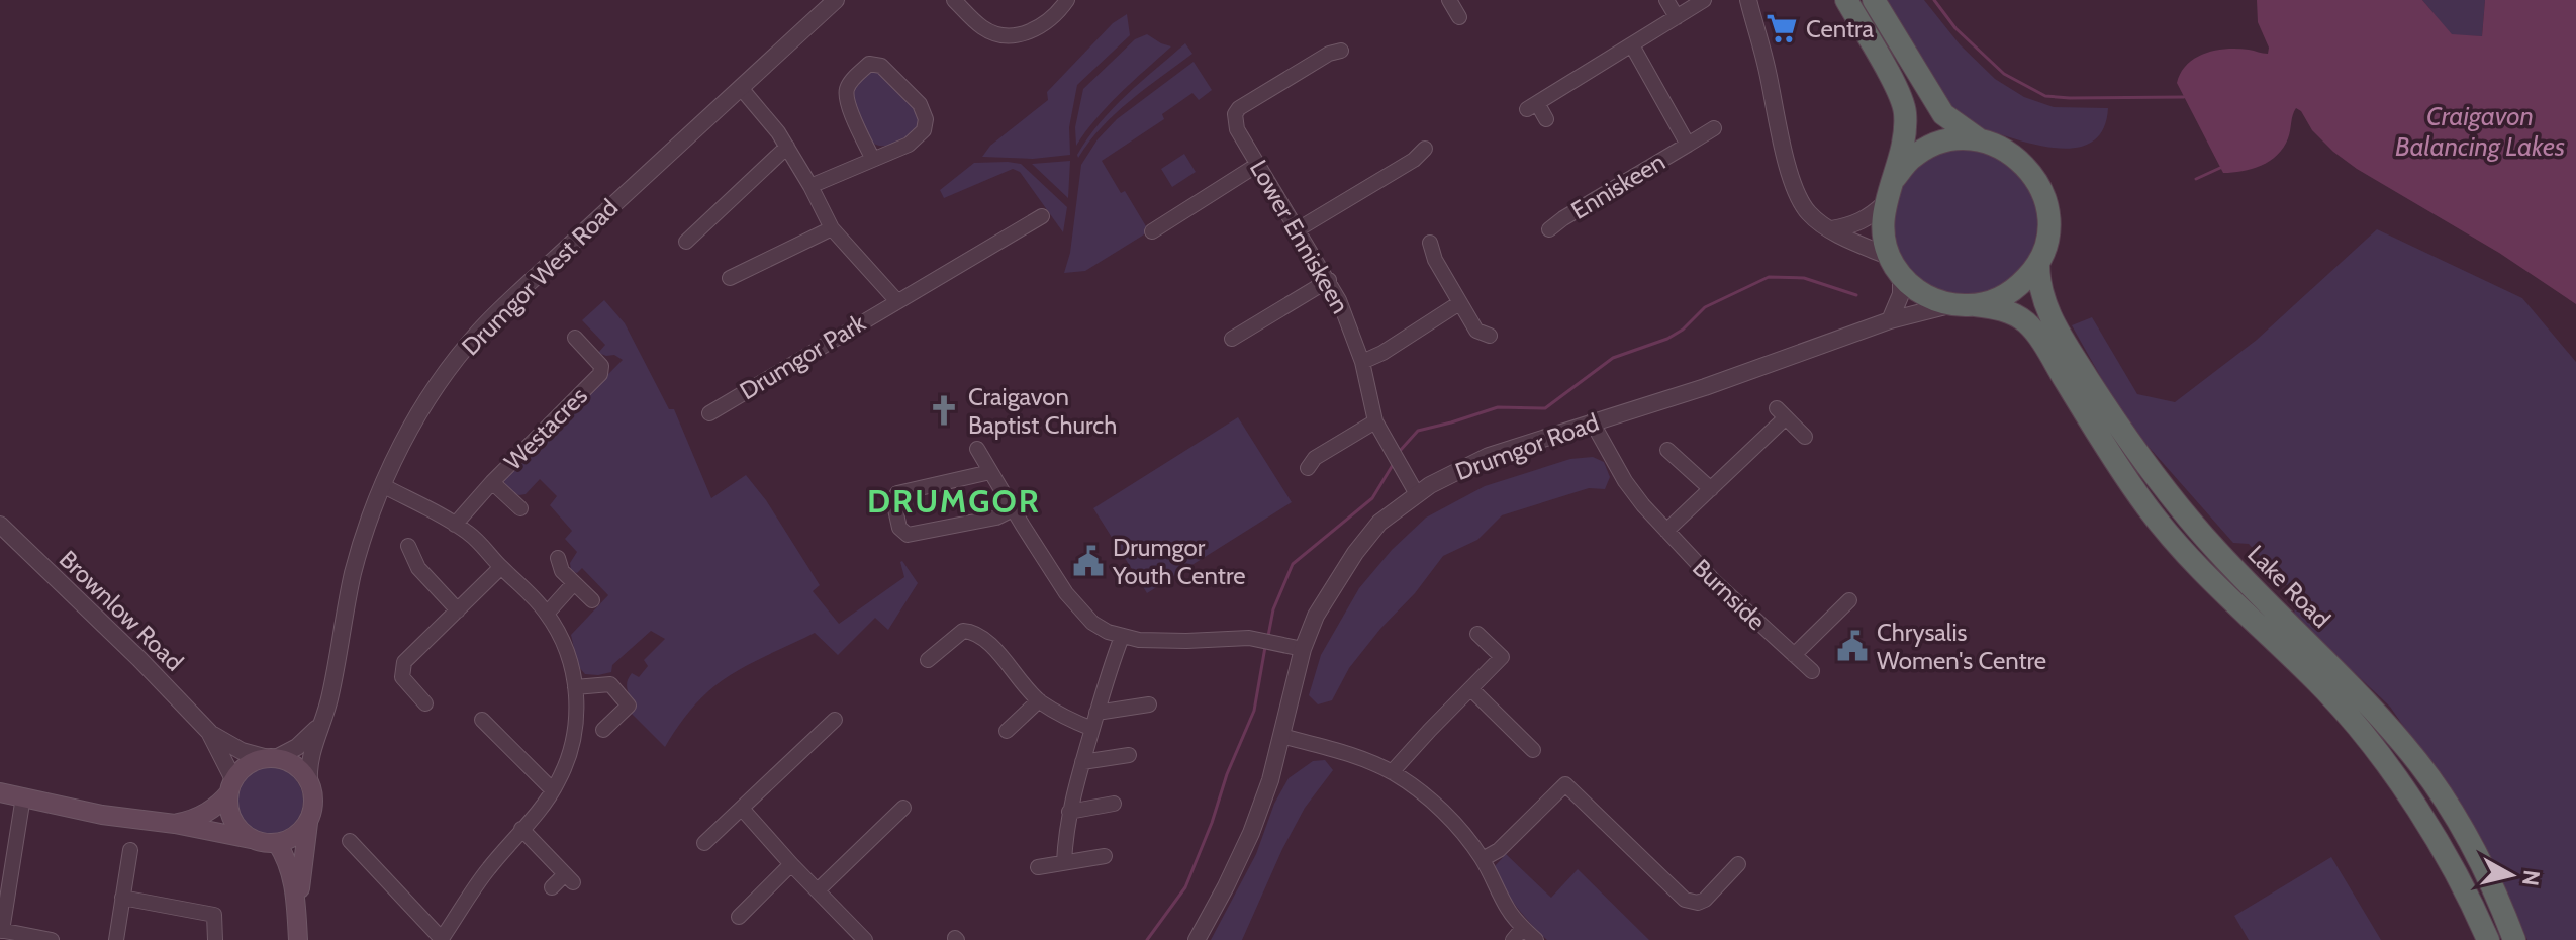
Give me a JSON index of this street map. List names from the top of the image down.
{
  "streets": {
    "highway": ["Lake Road"],
    "street": [
      "Enniskeen",
      "Lower Enniskeen",
      "Drumgor West Road",
      "Drumgor Park",
      "Westacres",
      "Drumgor Road",
      "Burnside",
      "Brownlow Road"
    ]
  },
  "crossings": [
    ["Lower Enniskeen", "Drumgor Road"],
    ["Drumgor West Road", "Brownlow Road"],
    ["Drumgor Road", "Lake Road"],
    ["Drumgor Road", "Burnside"]
  ],
  "districts": ["DRUMGOR"],
  "water": ["Craigavon Balancing Lakes"],
  "places": {
    "supermarket": ["Centra"],
    "church": ["Craigavon Baptist Church"],
    "public building": ["Drumgor Youth Centre", "Chrysalis Women's Centre"]
  },
  "north": "right"
}
